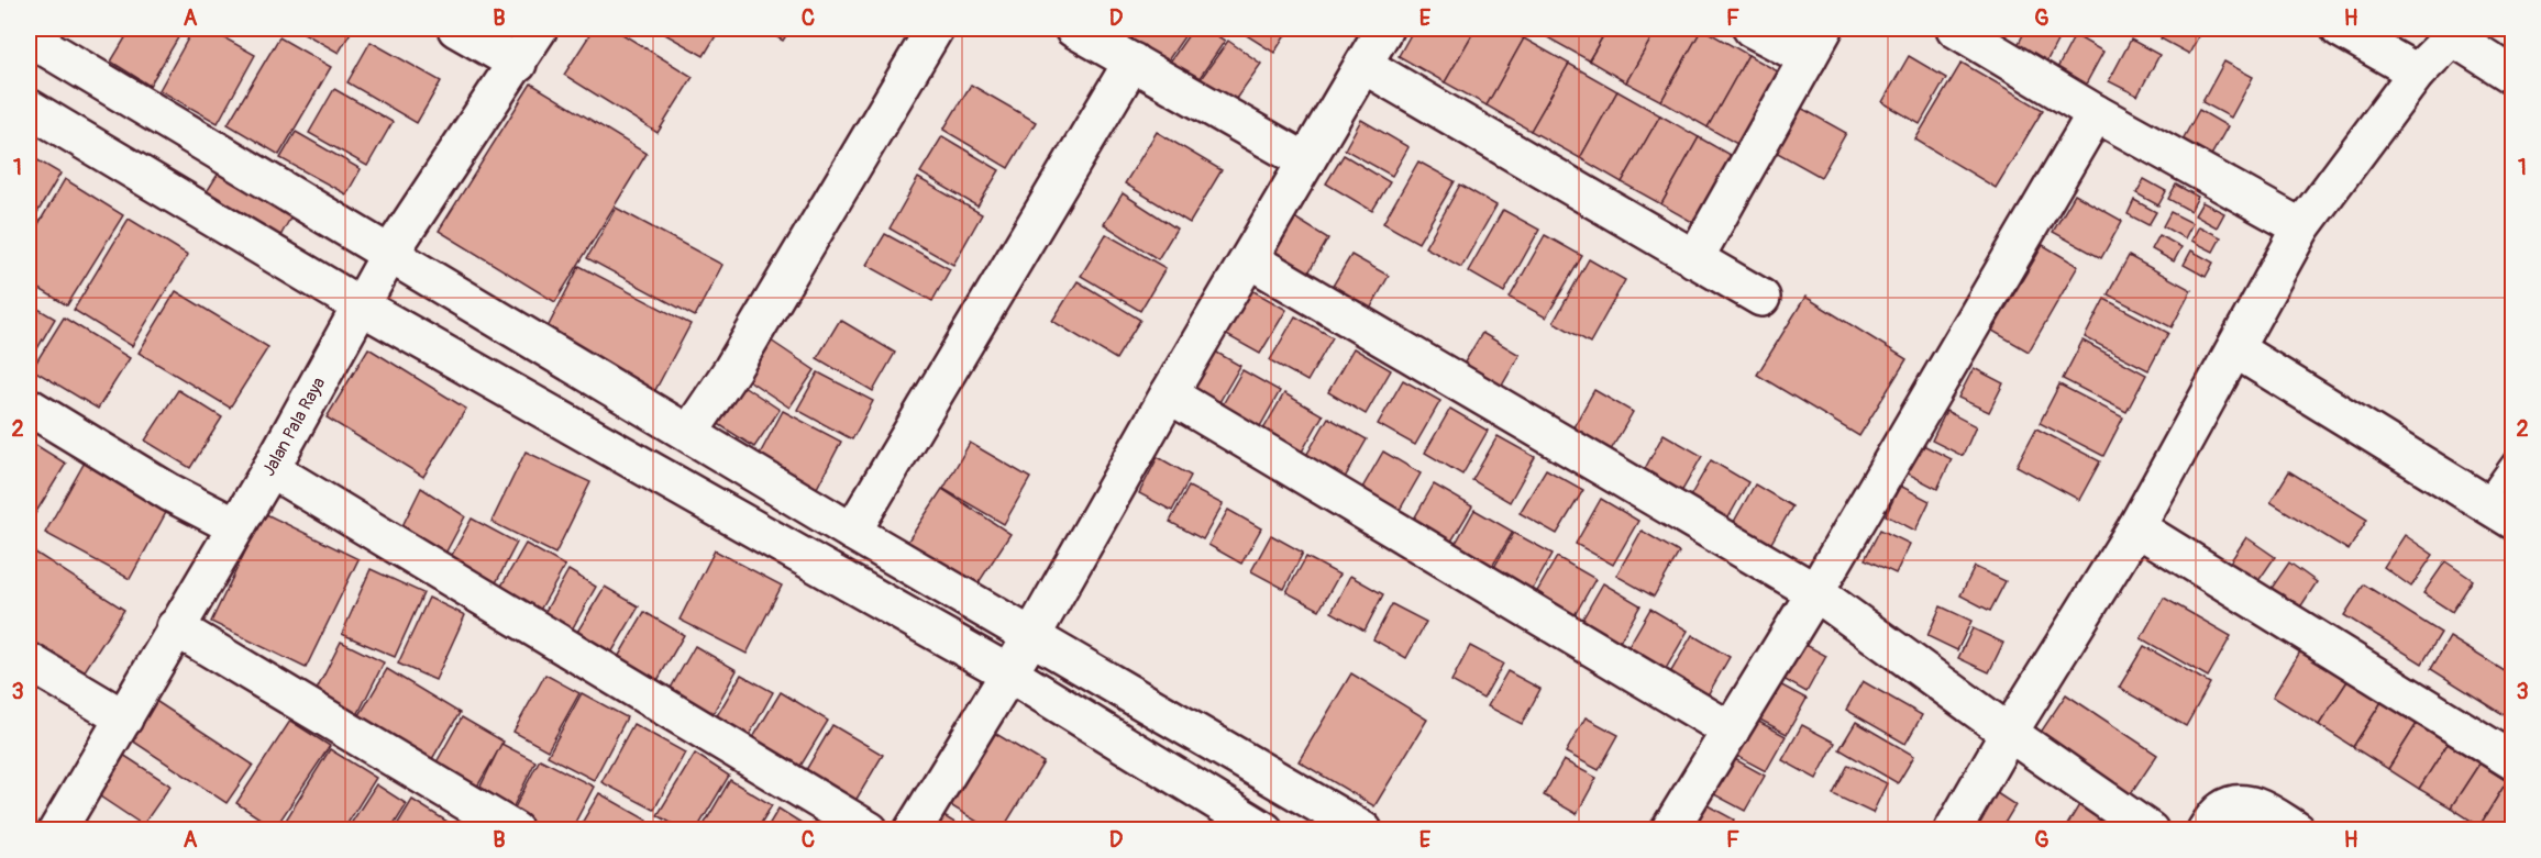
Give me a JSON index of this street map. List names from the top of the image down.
{
  "streets": {
    "street": ["Jalan Pala Raya"]
  },
  "grid": {
    "columns": [
      "A",
      "B",
      "C",
      "D",
      "E",
      "F",
      "G",
      "H"
    ],
    "rows": ["1", "2", "3"]
  }
}
